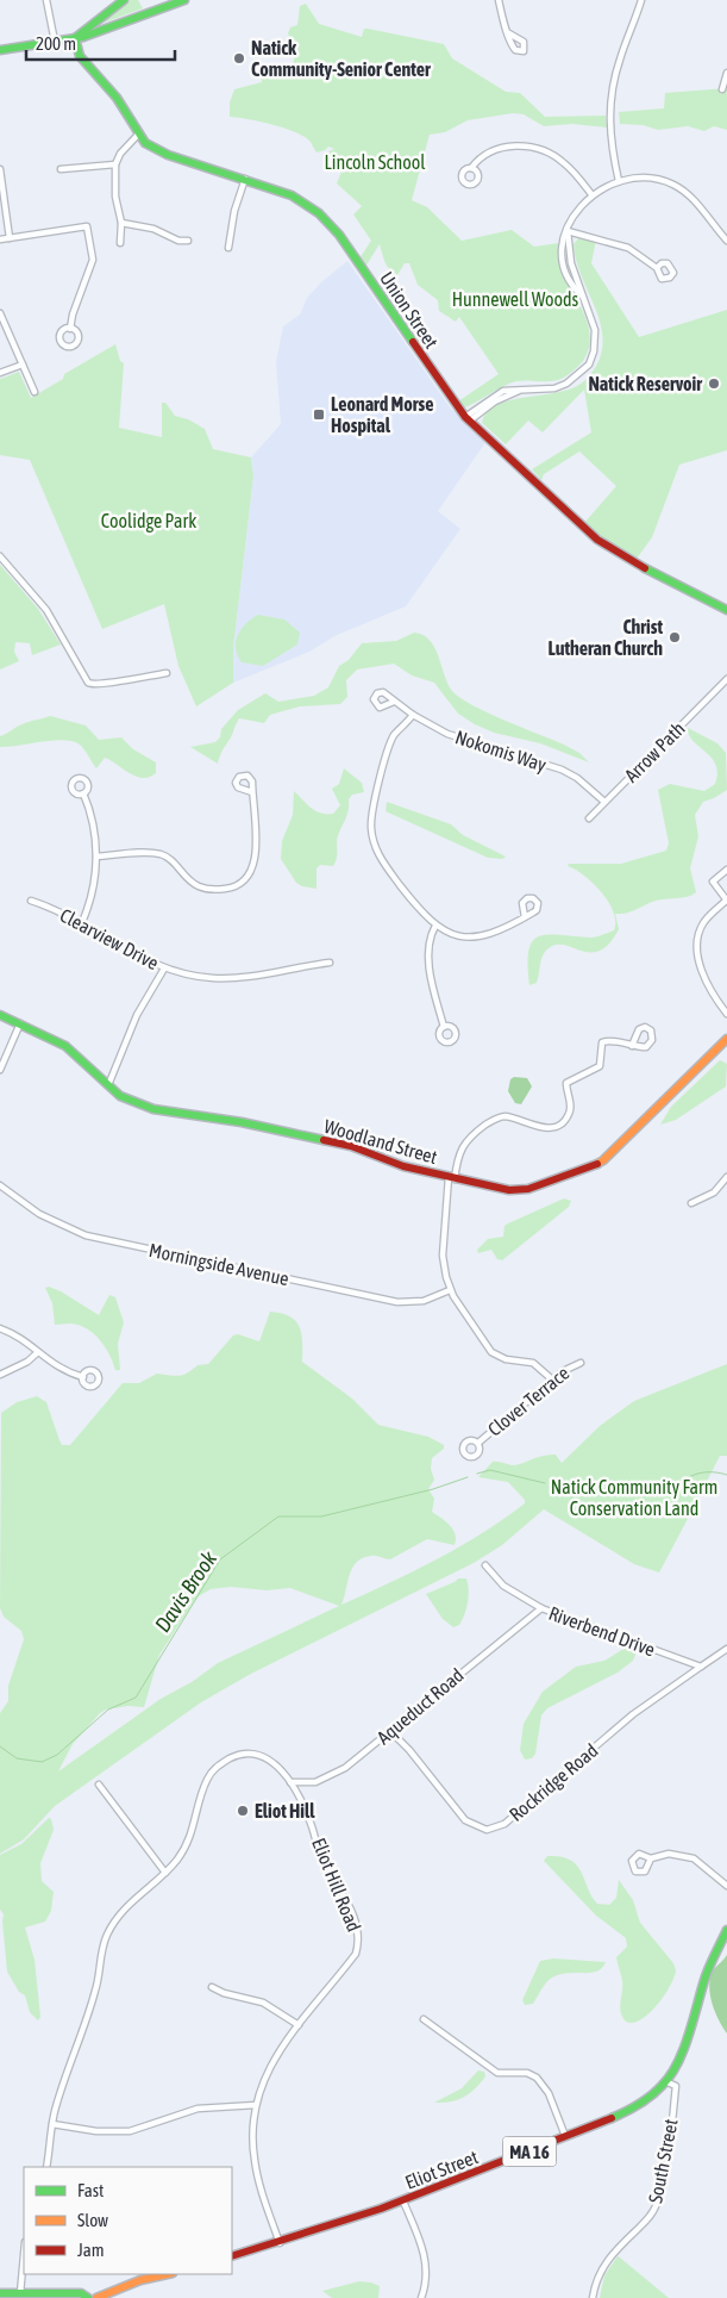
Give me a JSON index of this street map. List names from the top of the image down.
{
  "streets": {
    "street": [
      "Union Street",
      "Nokomis Way",
      "Arrow Path",
      "Clearview Drive",
      "Woodland Street",
      "Morningside Avenue",
      "Clover Terrace",
      "Riverbend Drive",
      "Aqueduct Road",
      "Rockridge Road",
      "Eliot Hill Road",
      "MA 16",
      "South Street",
      "Eliot Street"
    ]
  },
  "crossings": [
    ["Nokomis Way", "Arrow Path"],
    ["Riverbend Drive", "Aqueduct Road"],
    ["Riverbend Drive", "Rockridge Road"],
    ["Aqueduct Road", "Rockridge Road"],
    ["Aqueduct Road", "Eliot Hill Road"],
    ["Eliot Hill Road", "Eliot Street"],
    ["South Street", "Eliot Street"]
  ],
  "water": ["Davis Brook"],
  "parks": [
    "Lincoln School",
    "Hunnewell Woods",
    "Coolidge Park",
    "Natick Community Farm Conservation Land"
  ],
  "places": {
    "other": [
      "Natick Community-Senior Center",
      "Natick Reservoir",
      "Christ Lutheran Church",
      "Eliot Hill"
    ],
    "transit": ["Leonard Morse Hospital"]
  },
  "legend": ["Fast", "Slow", "Jam"],
  "scale_bar": "200 m"
}
